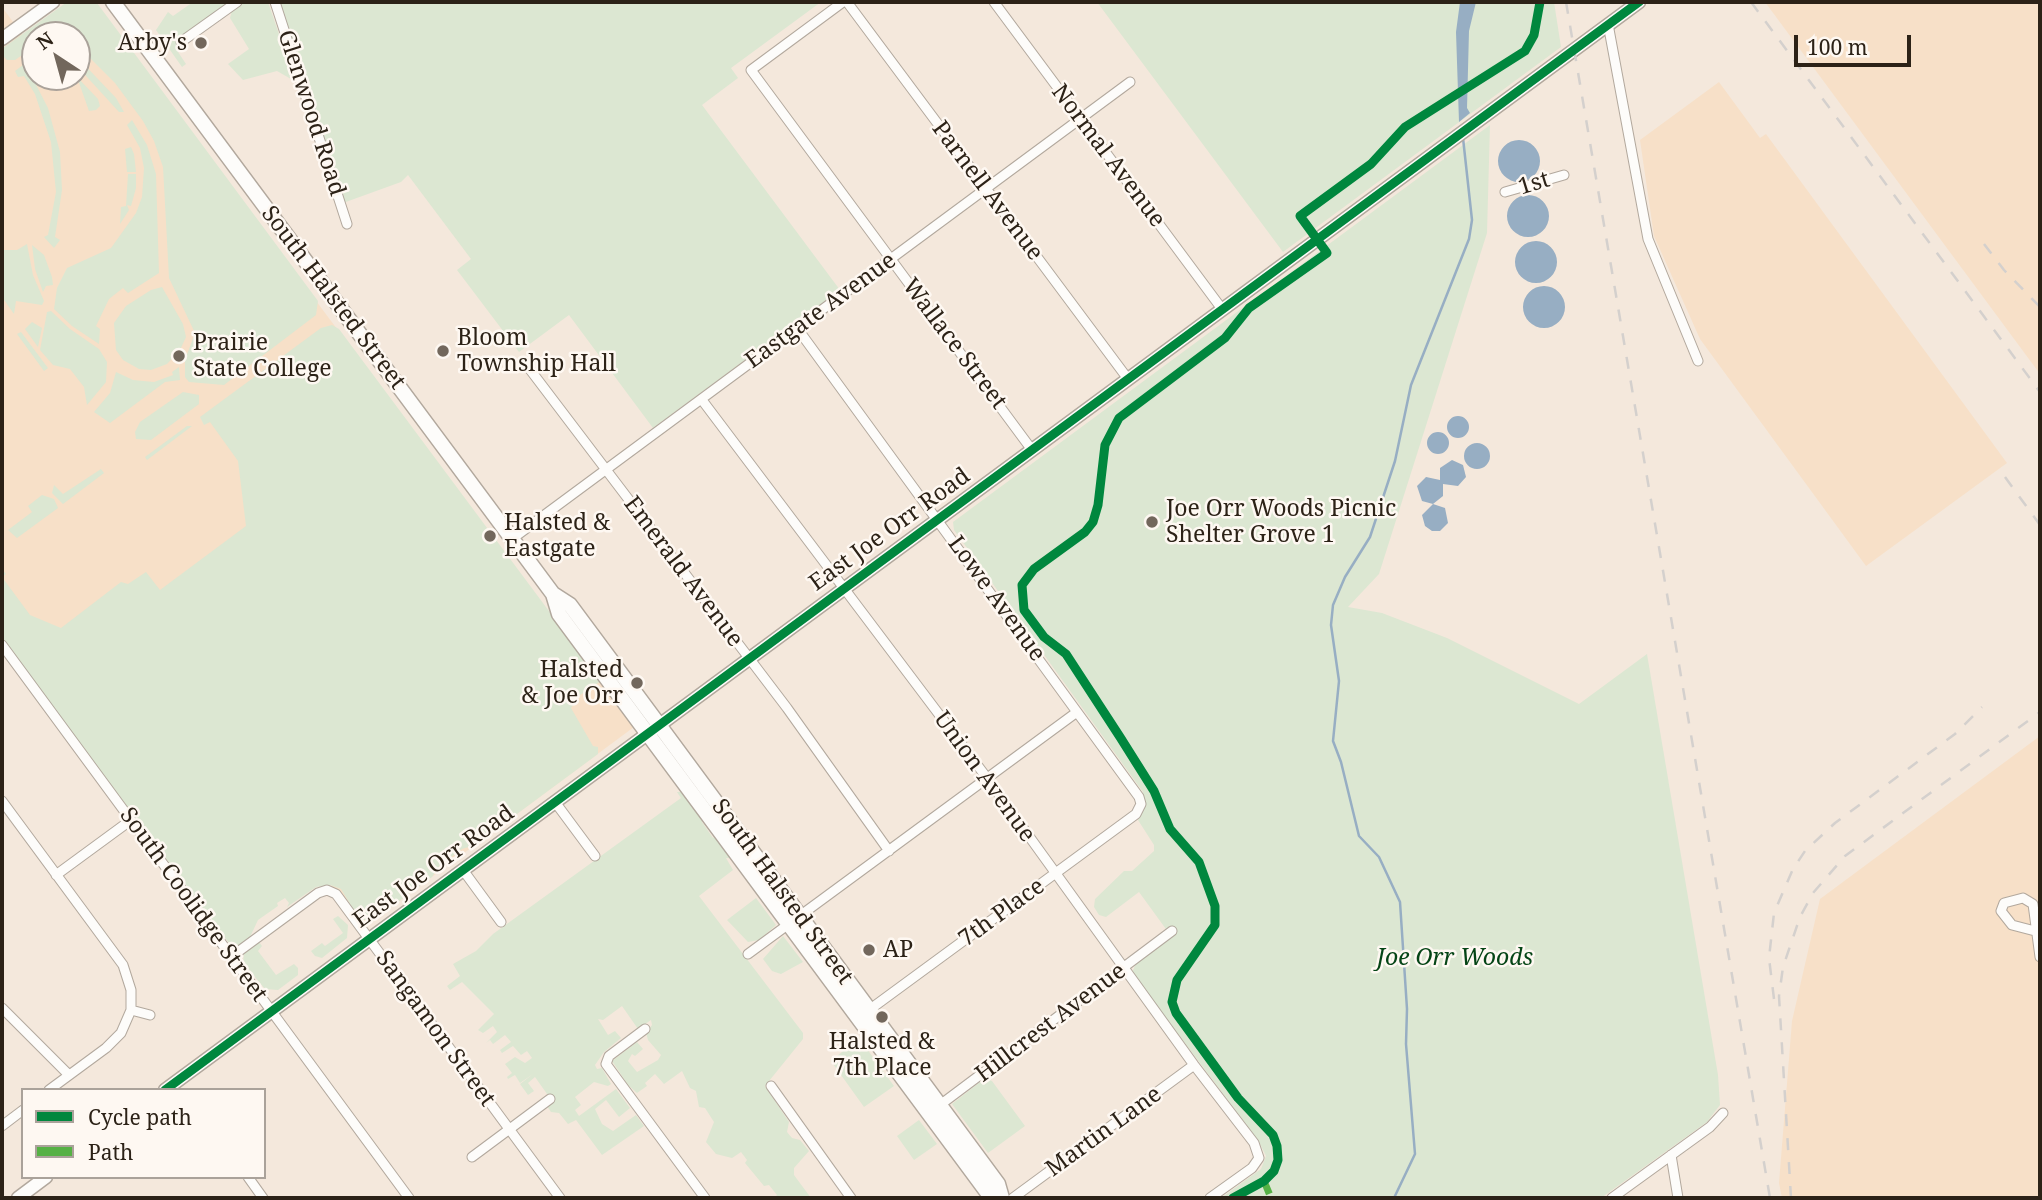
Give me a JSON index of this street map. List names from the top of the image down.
{
  "streets": {
    "main road": ["South Halsted Street"],
    "street": [
      "Glenwood Road",
      "Normal Avenue",
      "1st",
      "Parnell Avenue",
      "Eastgate Avenue",
      "Wallace Street",
      "East Joe Orr Road",
      "Emerald Avenue",
      "Lowe Avenue",
      "Union Avenue",
      "South Coolidge Street",
      "7th Place",
      "Hillcrest Avenue",
      "Sangamon Street",
      "Martin Lane"
    ]
  },
  "crossings": [
    ["Normal Avenue", "Eastgate Avenue"],
    ["Normal Avenue", "East Joe Orr Road"],
    ["Parnell Avenue", "Eastgate Avenue"],
    ["Parnell Avenue", "Wallace Street"],
    ["Parnell Avenue", "East Joe Orr Road"],
    ["South Halsted Street", "Eastgate Avenue"],
    ["South Halsted Street", "East Joe Orr Road"],
    ["South Halsted Street", "7th Place"],
    ["South Halsted Street", "Hillcrest Avenue"],
    ["Eastgate Avenue", "Wallace Street"],
    ["Eastgate Avenue", "Emerald Avenue"],
    ["Eastgate Avenue", "Lowe Avenue"],
    ["Eastgate Avenue", "Union Avenue"],
    ["Wallace Street", "East Joe Orr Road"],
    ["East Joe Orr Road", "Emerald Avenue"],
    ["East Joe Orr Road", "Lowe Avenue"],
    ["East Joe Orr Road", "Union Avenue"],
    ["East Joe Orr Road", "South Coolidge Street"],
    ["East Joe Orr Road", "Sangamon Street"],
    ["Lowe Avenue", "7th Place"],
    ["Union Avenue", "7th Place"],
    ["Union Avenue", "Hillcrest Avenue"],
    ["Union Avenue", "Martin Lane"],
    ["South Coolidge Street", "Sangamon Street"]
  ],
  "parks": ["Joe Orr Woods"],
  "places": [
    "Arby's",
    "Bloom Township Hall",
    "Prairie State College",
    "Joe Orr Woods Picnic Shelter Grove 1",
    "Halsted & Eastgate",
    "Halsted & Joe Orr",
    "AP",
    "Halsted & 7th Place"
  ],
  "legend": ["Cycle path", "Path"],
  "scale_bar": "100 m",
  "north": "top left"
}
